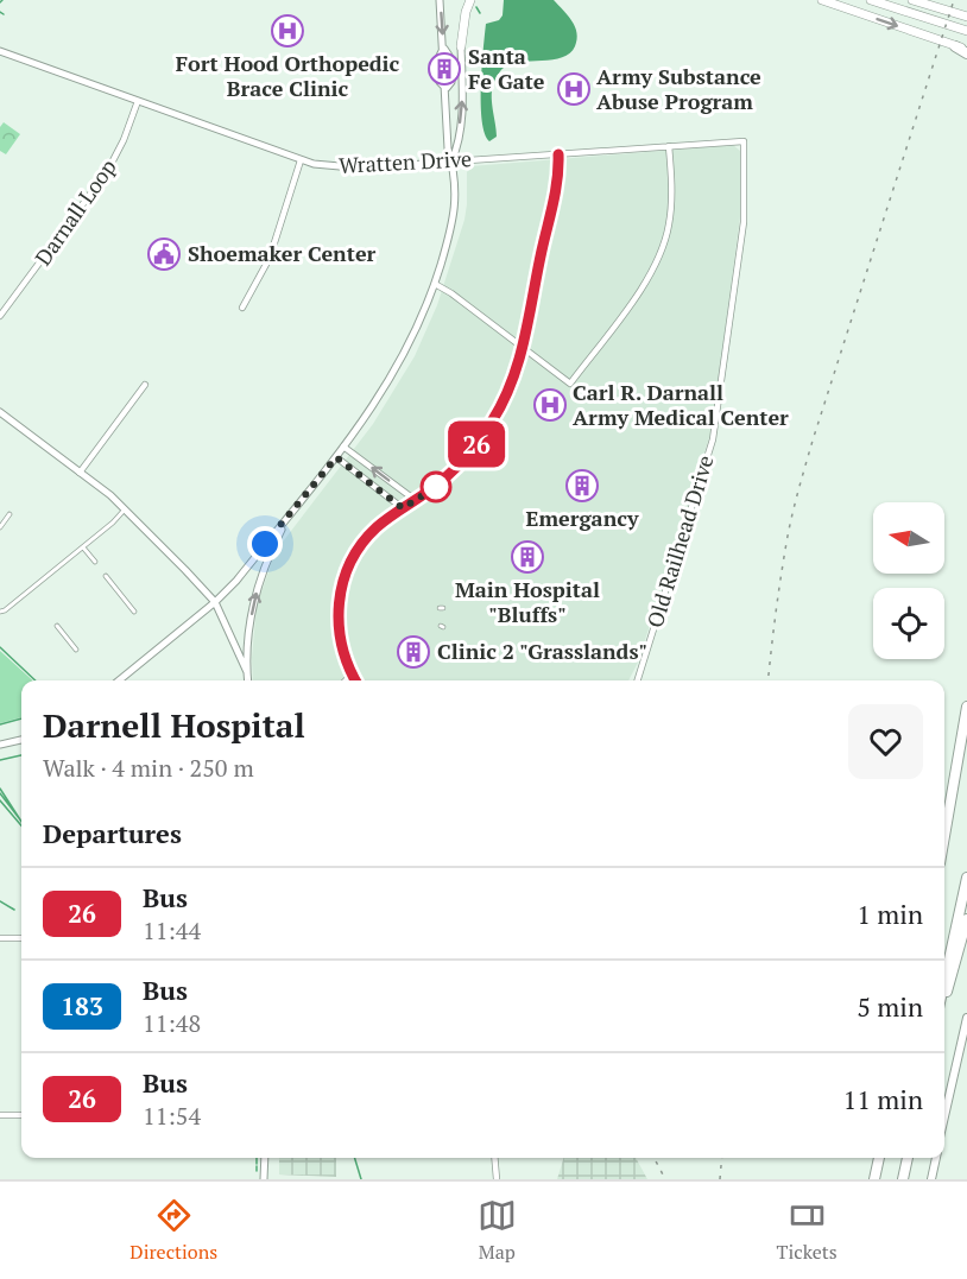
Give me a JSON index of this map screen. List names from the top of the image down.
{
  "streets": {
    "street": ["Wratten Drive", "Darnall Loop", "Old Railhead Drive"]
  },
  "crossings": [
    ["Wratten Drive", "Darnall Loop"],
    ["Wratten Drive", "Old Railhead Drive"]
  ],
  "places": {
    "hospital": ["Fort Hood Orthopedic Brace Clinic", "Army Substance Abuse Program", "Carl R. Darnall Army Medical Center"],
    "building": [
      "Santa Fe Gate",
      "Emergancy",
      "Main Hospital \"Bluffs\"",
      "Clinic 2 \"Grasslands\""
    ],
    "public building": ["Shoemaker Center"]
  },
  "lines": ["bus line 26"],
  "north": "left",
  "page": {
    "on_map": "26",
    "heading": [
      ["Darnell Hospital", "Walk · 4 min · 250 m"],
      "Departures"
    ],
    "list": [
      {
        "mark": "26",
        "name": "Bus",
        "note": "11:44",
        "value": "1 min"
      },
      {
        "mark": "183",
        "name": "Bus",
        "note": "11:48",
        "value": "5 min"
      },
      {
        "mark": "26",
        "name": "Bus",
        "note": "11:54",
        "value": "11 min"
      }
    ],
    "tabs": ["Directions", "Map", "Tickets"]
  }
}
